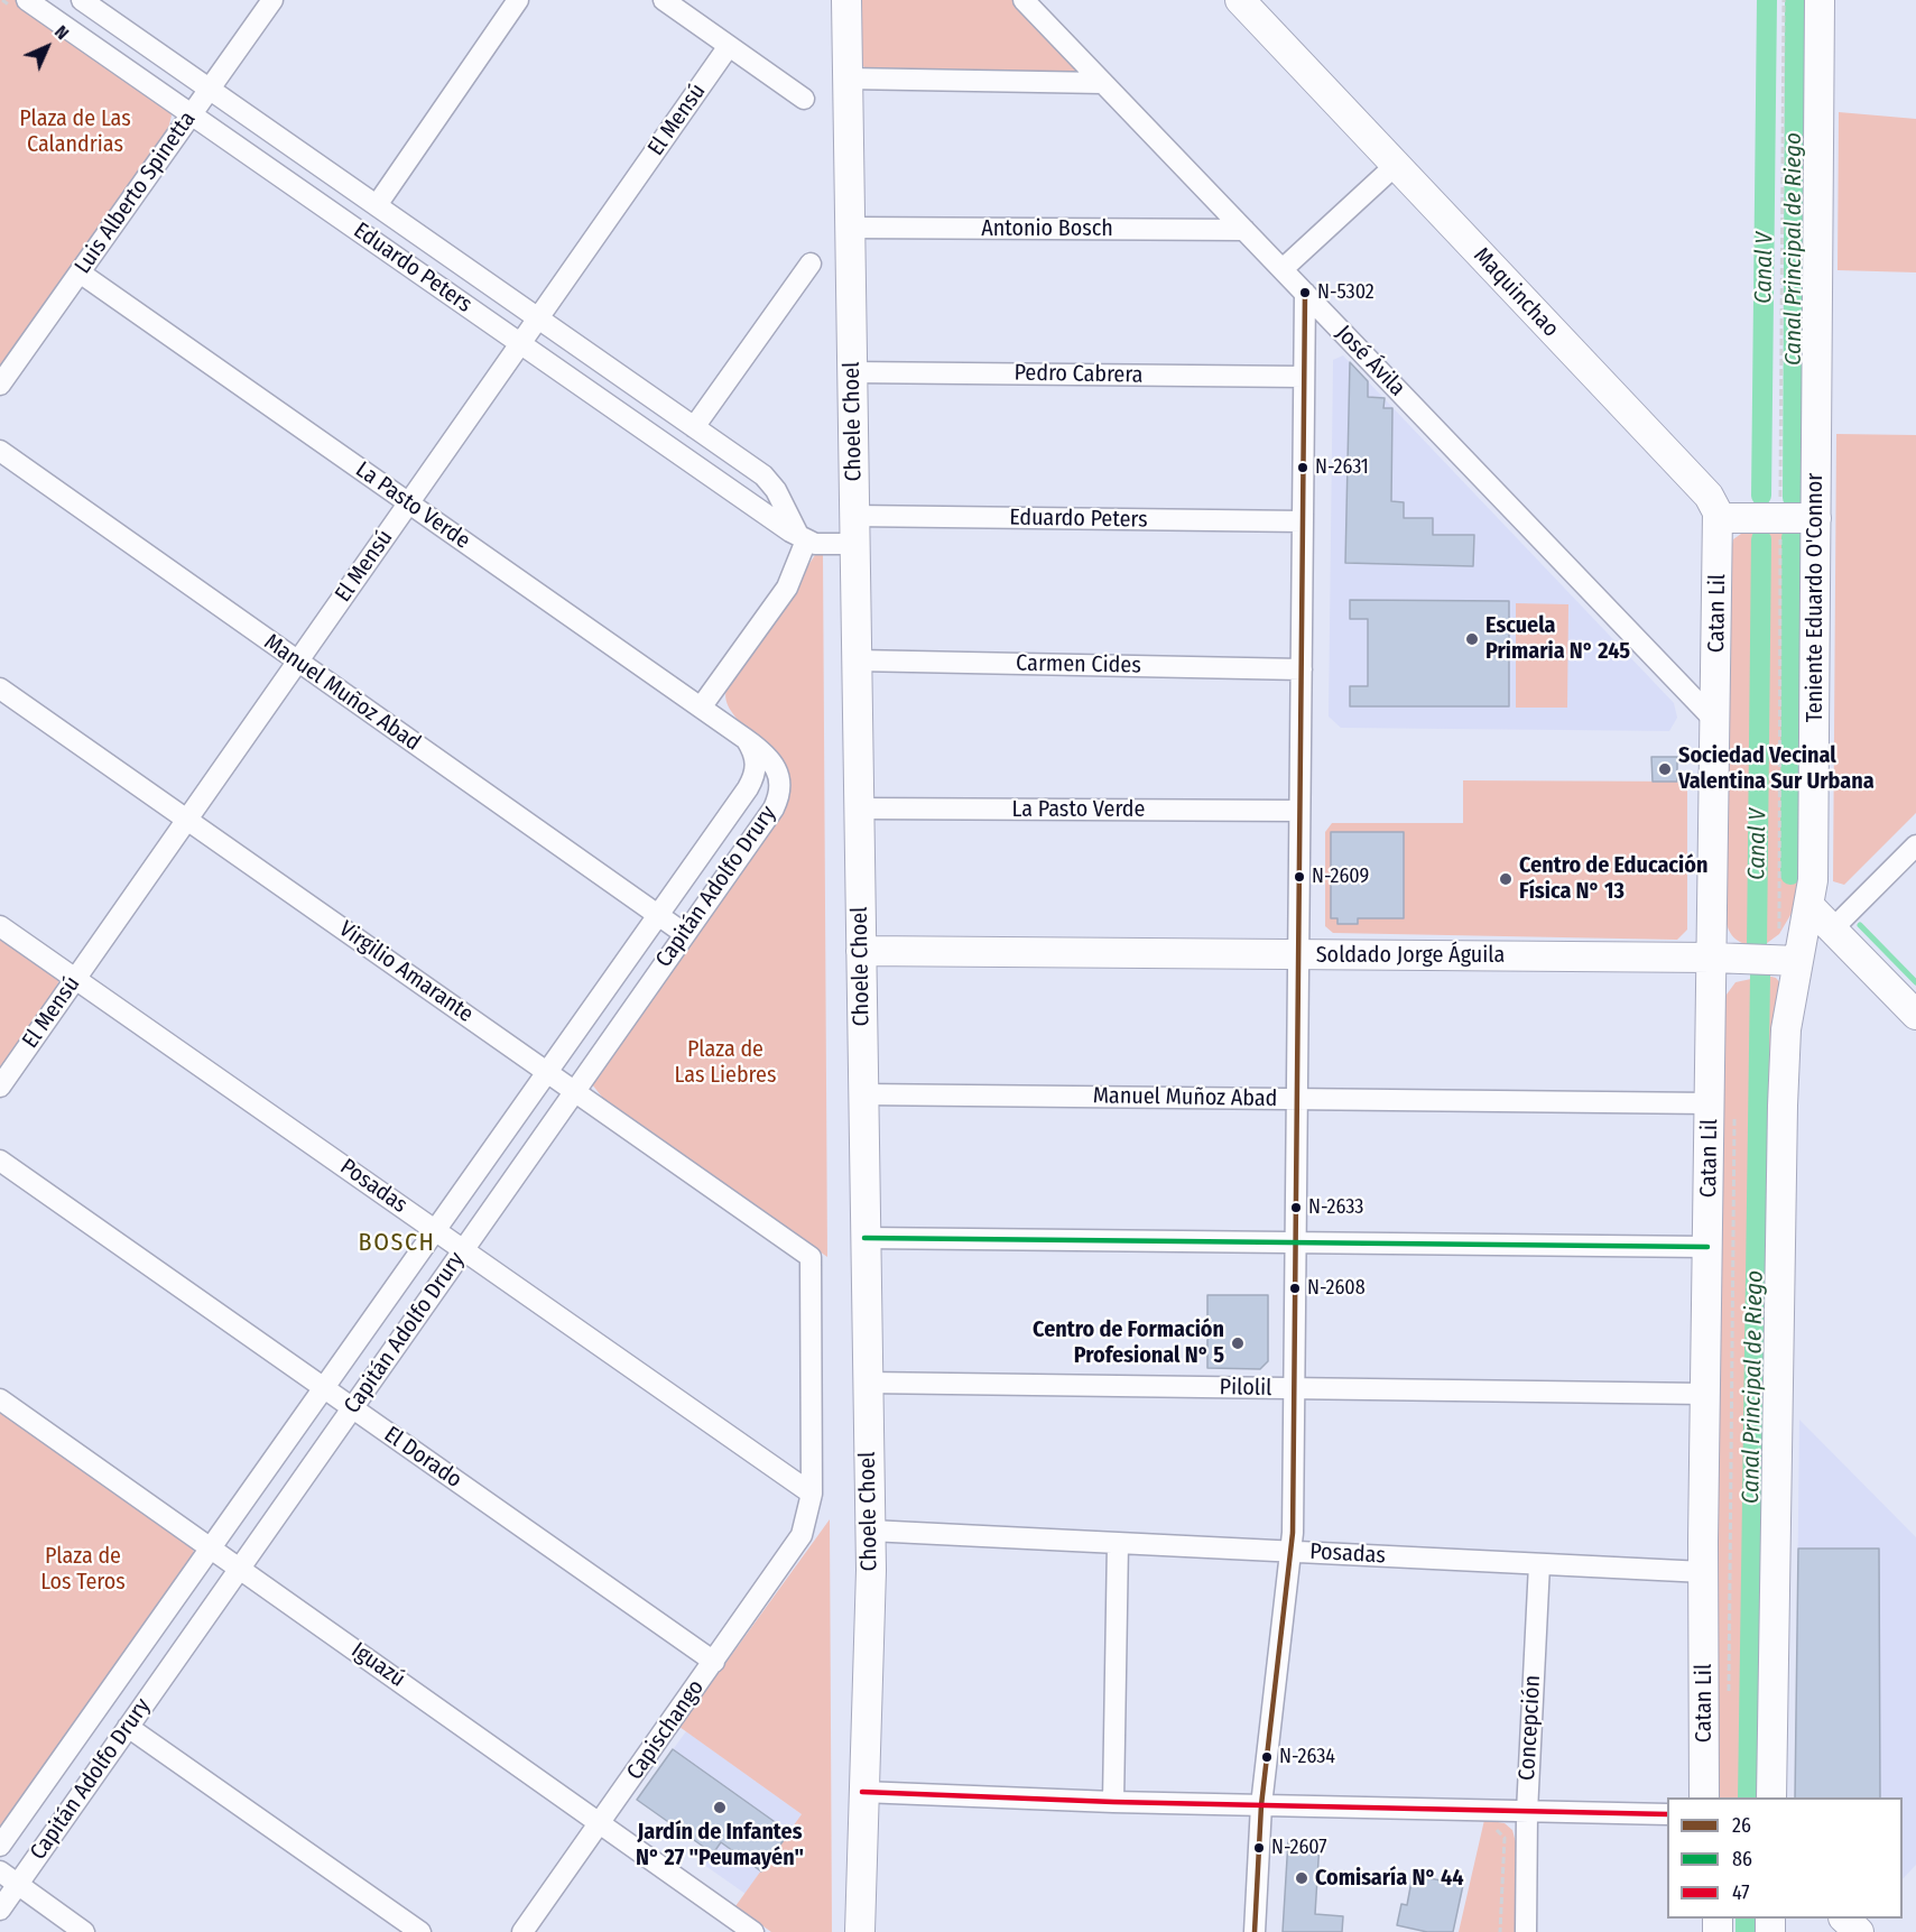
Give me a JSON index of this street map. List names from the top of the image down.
{
  "streets": {
    "street": [
      "El Mensú",
      "Luis Alberto Spinetta",
      "Antonio Bosch",
      "Eduardo Peters",
      "Maquinchao",
      "José Ávila",
      "Pedro Cabrera",
      "Choele Choel",
      "La Pasto Verde",
      "Teniente Eduardo O'Connor",
      "Catan Lil",
      "Carmen Cides",
      "Manuel Muñoz Abad",
      "Capitán Adolfo Drury",
      "Soldado Jorge Águila",
      "Virgilio Amarante",
      "Posadas",
      "Pilolil",
      "El Dorado",
      "Iguazú",
      "Concepción",
      "Capischango"
    ]
  },
  "crossings": [
    ["El Mensú", "Eduardo Peters"],
    ["El Mensú", "La Pasto Verde"],
    ["El Mensú", "Manuel Muñoz Abad"],
    ["El Mensú", "Virgilio Amarante"],
    ["El Mensú", "Posadas"],
    ["Luis Alberto Spinetta", "Eduardo Peters"],
    ["Luis Alberto Spinetta", "La Pasto Verde"],
    ["Antonio Bosch", "José Ávila"],
    ["Antonio Bosch", "Choele Choel"],
    ["Eduardo Peters", "Choele Choel"],
    ["Maquinchao", "Catan Lil"],
    ["José Ávila", "Catan Lil"],
    ["Pedro Cabrera", "Choele Choel"],
    ["Choele Choel", "La Pasto Verde"],
    ["Choele Choel", "Carmen Cides"],
    ["Choele Choel", "Manuel Muñoz Abad"],
    ["Choele Choel", "Soldado Jorge Águila"],
    ["Choele Choel", "Posadas"],
    ["Choele Choel", "Pilolil"],
    ["La Pasto Verde", "Capitán Adolfo Drury"],
    ["Teniente Eduardo O'Connor", "Soldado Jorge Águila"],
    ["Catan Lil", "Manuel Muñoz Abad"],
    ["Catan Lil", "Soldado Jorge Águila"],
    ["Catan Lil", "Posadas"],
    ["Catan Lil", "Pilolil"],
    ["Manuel Muñoz Abad", "Capitán Adolfo Drury"],
    ["Capitán Adolfo Drury", "Virgilio Amarante"],
    ["Capitán Adolfo Drury", "Posadas"],
    ["Capitán Adolfo Drury", "El Dorado"],
    ["Capitán Adolfo Drury", "Iguazú"],
    ["Virgilio Amarante", "Posadas"],
    ["Virgilio Amarante", "Capischango"],
    ["Posadas", "Concepción"],
    ["Posadas", "Capischango"],
    ["El Dorado", "Capischango"],
    ["Iguazú", "Capischango"]
  ],
  "districts": ["BOSCH"],
  "water": ["Canal Principal de Riego", "Canal V"],
  "parks": ["Plaza de Las Calandrias", "Plaza de Las Liebres", "Plaza de Los Teros"],
  "places": [
    "N-5302",
    "N-2631",
    "Escuela Primaria N° 245",
    "Sociedad Vecinal Valentina Sur Urbana",
    "N-2609",
    "Centro de Educación Física N° 13",
    "N-2633",
    "N-2608",
    "Centro de Formación Profesional N° 5",
    "N-2634",
    "Jardín de Infantes N° 27 \"Peumayén\"",
    "N-2607",
    "Comisaría N° 44"
  ],
  "lines": ["transit line 26", "transit line 86", "transit line 47"],
  "legend": ["26", "86", "47"],
  "north": "top right"
}
